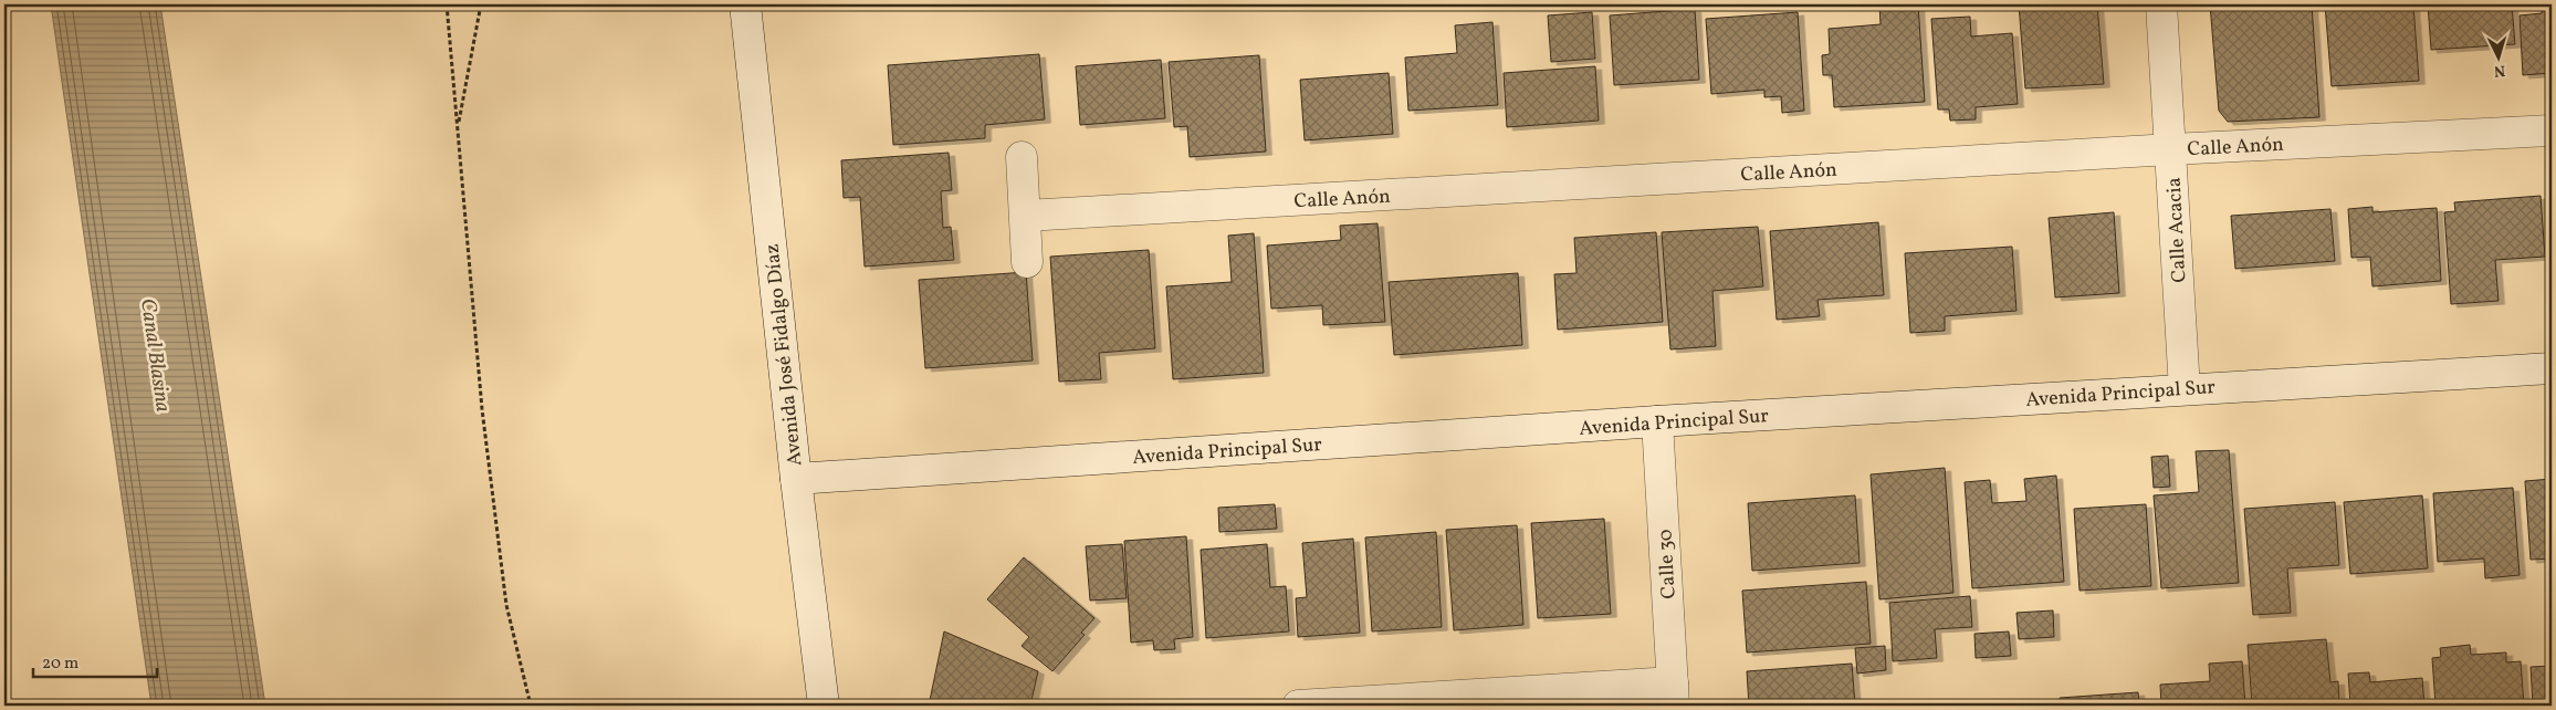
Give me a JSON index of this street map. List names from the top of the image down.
{
  "streets": {
    "street": [
      "Calle Anón",
      "Calle Acacia",
      "Avenida José Fidalgo Díaz",
      "Avenida Principal Sur",
      "Calle 30"
    ]
  },
  "crossings": [
    ["Calle Anón", "Calle Acacia"],
    ["Calle Acacia", "Avenida Principal Sur"],
    ["Avenida José Fidalgo Díaz", "Avenida Principal Sur"],
    ["Avenida Principal Sur", "Calle 30"]
  ],
  "water": ["Canal Blasina"],
  "scale_bar": "20 m",
  "north": "bottom"
}
